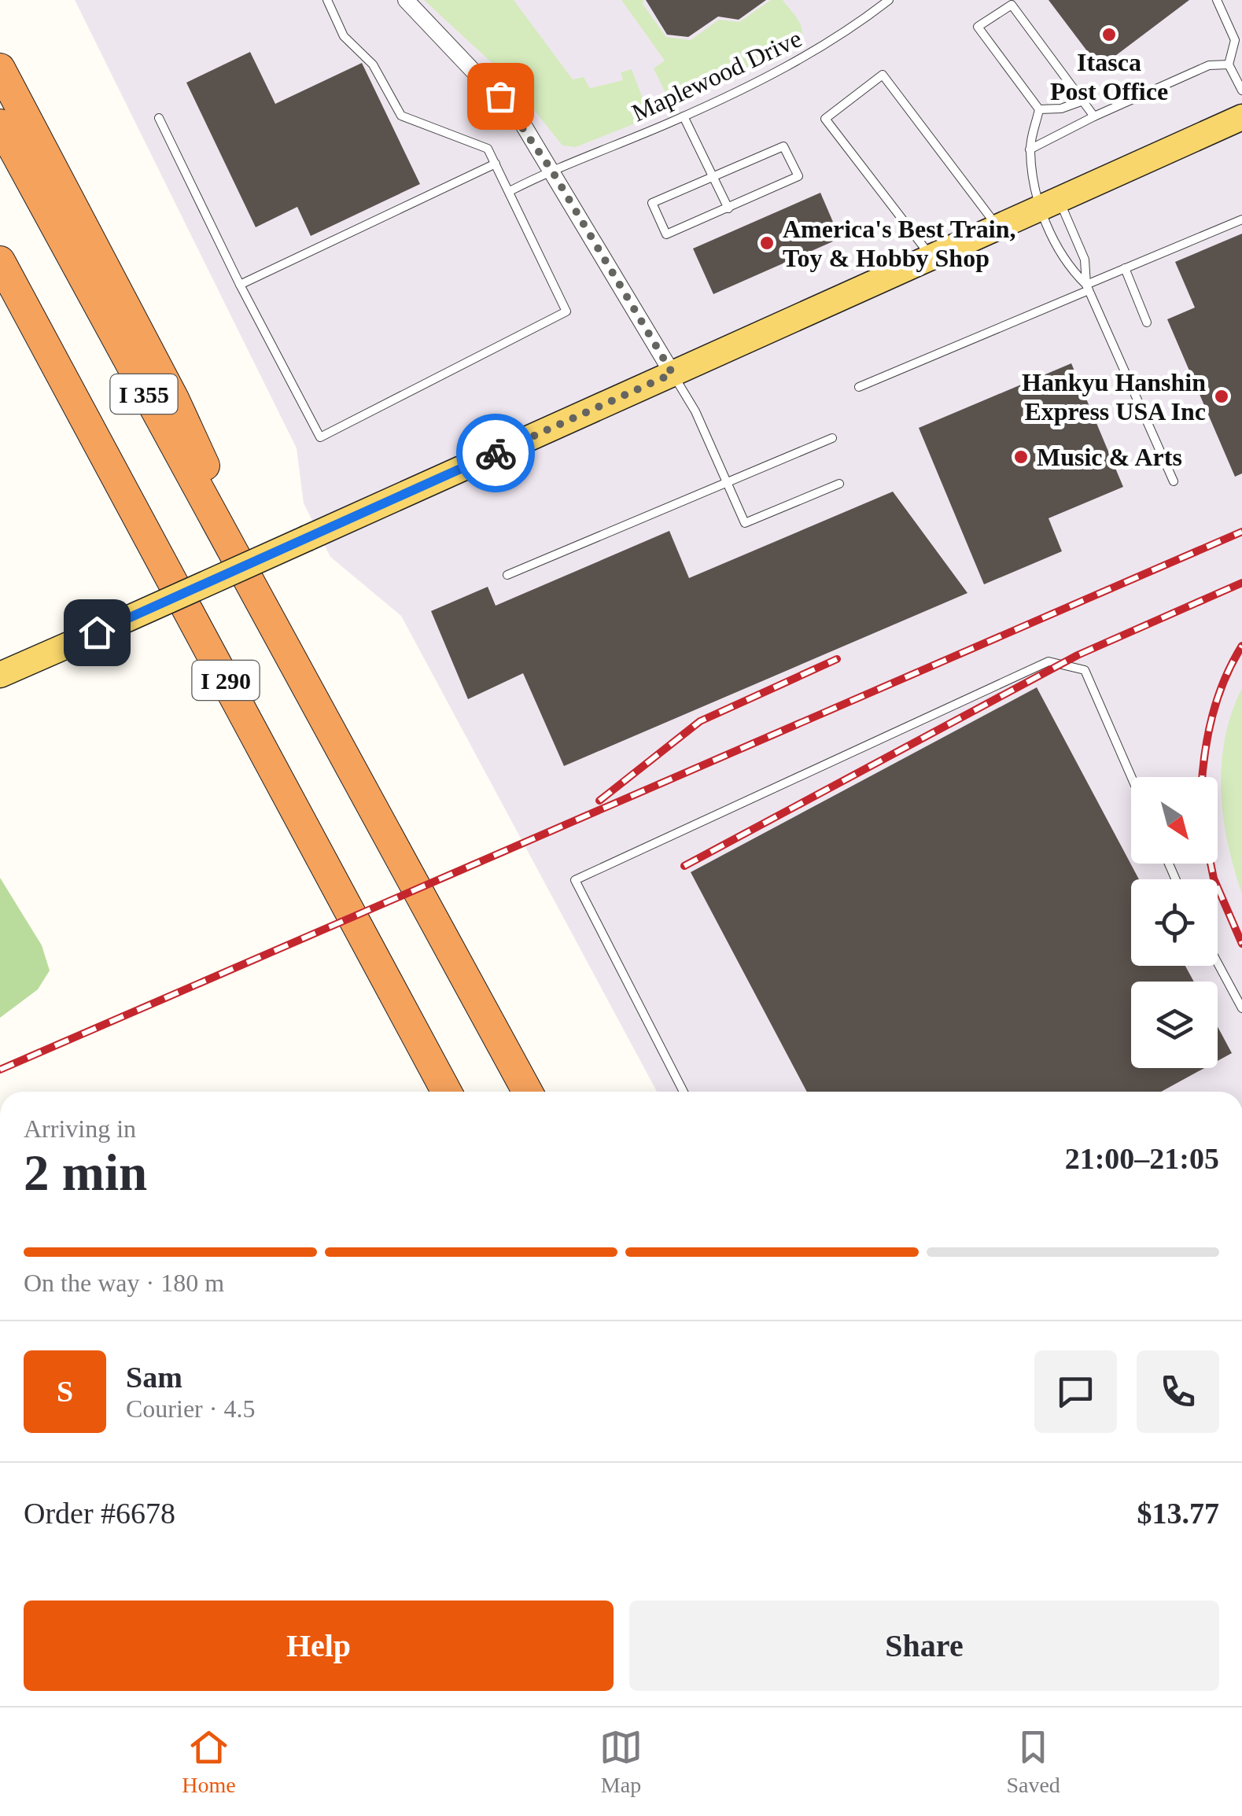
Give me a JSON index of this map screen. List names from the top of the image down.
{
  "streets": {
    "highway": ["I 355", "I 290"],
    "lane": ["Maplewood Drive"]
  },
  "crossings": [
    ["I 355", "I 290"]
  ],
  "places": [
    "Itasca Post Office",
    "America's Best Train, Toy & Hobby Shop",
    "Hankyu Hanshin Express USA Inc",
    "Music & Arts"
  ],
  "north": "bottom right",
  "page": {
    "heading": ["2 min", "Arriving in", "21:00–21:05"],
    "panel": [
      "Sam",
      "Courier · 4.5",
      "Order #6678",
      "$13.77"
    ],
    "bar": "On the way · 180 m",
    "round": "S",
    "buttons": ["Help", "Share"],
    "tabs": ["Home", "Map", "Saved"]
  }
}
